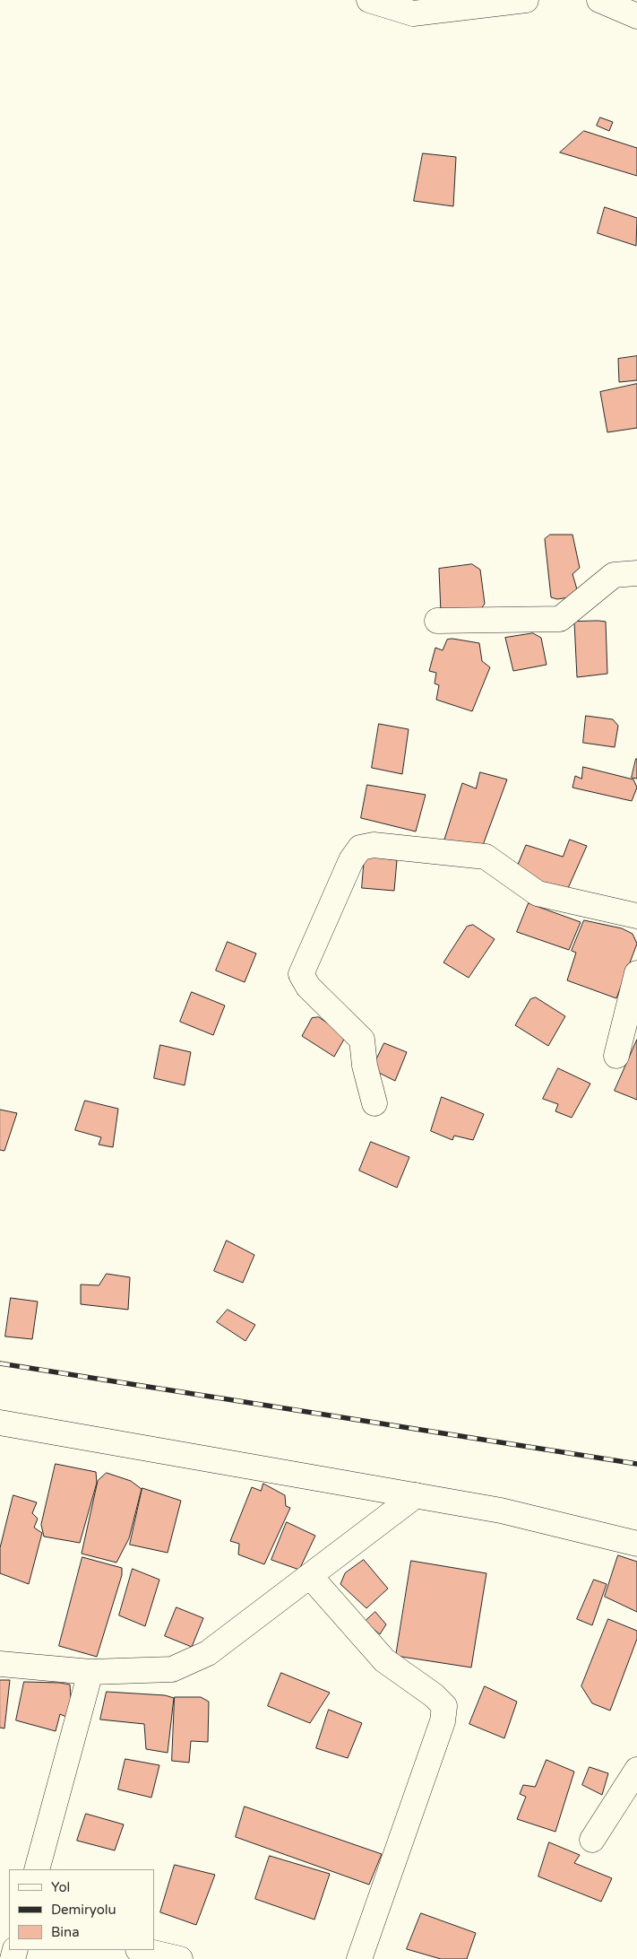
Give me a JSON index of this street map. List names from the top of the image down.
{
  "legend": ["Yol", "Demiryolu", "Bina"]
}
